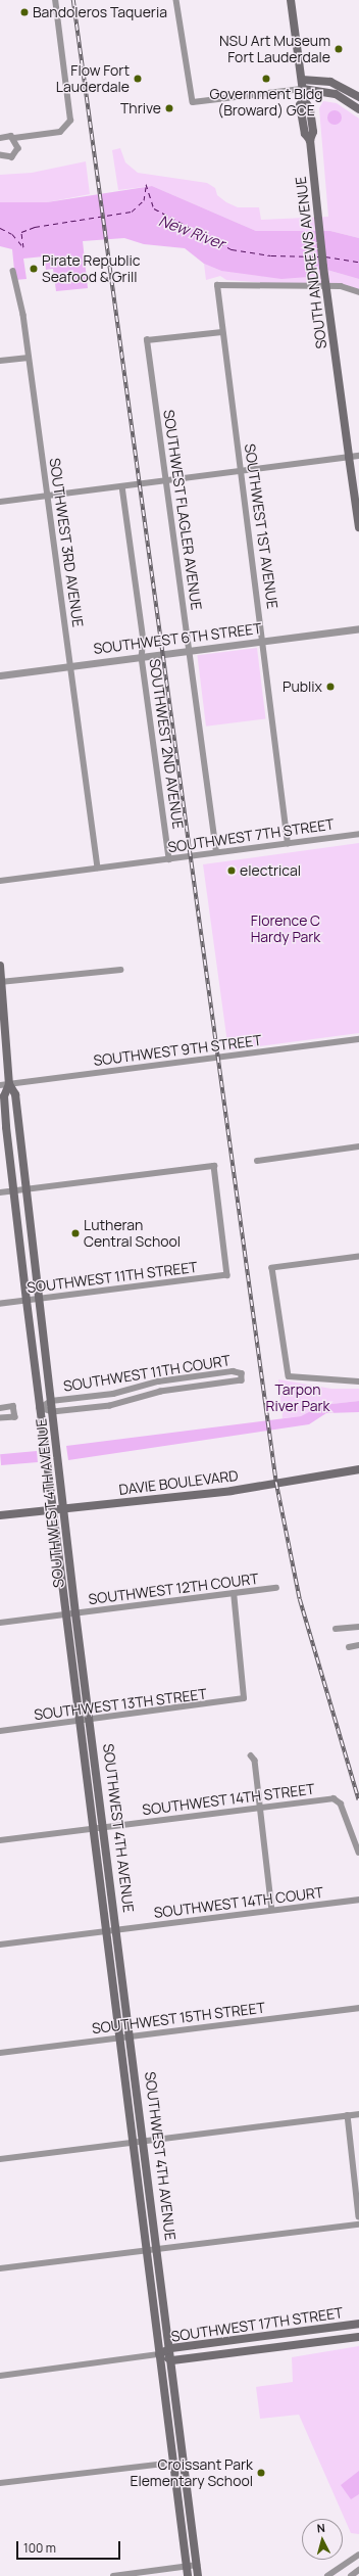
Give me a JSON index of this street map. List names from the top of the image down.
{
  "streets": {
    "main road": [
      "SOUTH ANDREWS AVENUE",
      "DAVIE BOULEVARD",
      "SOUTHWEST 4TH AVENUE",
      "SOUTHWEST 17TH STREET"
    ],
    "street": [
      "SOUTHWEST FLAGLER AVENUE",
      "SOUTHWEST 1ST AVENUE",
      "SOUTHWEST 3RD AVENUE",
      "SOUTHWEST 6TH STREET",
      "SOUTHWEST 2ND AVENUE",
      "SOUTHWEST 7TH STREET",
      "SOUTHWEST 9TH STREET",
      "SOUTHWEST 11TH STREET",
      "SOUTHWEST 11TH COURT",
      "SOUTHWEST 12TH COURT",
      "SOUTHWEST 13TH STREET",
      "SOUTHWEST 14TH STREET",
      "SOUTHWEST 14TH COURT",
      "SOUTHWEST 15TH STREET"
    ]
  },
  "crossings": [
    ["SOUTHWEST FLAGLER AVENUE", "SOUTHWEST 1ST AVENUE"],
    ["SOUTHWEST FLAGLER AVENUE", "SOUTHWEST 6TH STREET"],
    ["SOUTHWEST FLAGLER AVENUE", "SOUTHWEST 7TH STREET"],
    ["SOUTHWEST 1ST AVENUE", "SOUTHWEST 6TH STREET"],
    ["SOUTHWEST 1ST AVENUE", "SOUTHWEST 7TH STREET"],
    ["SOUTHWEST 3RD AVENUE", "SOUTHWEST 6TH STREET"],
    ["SOUTHWEST 3RD AVENUE", "SOUTHWEST 7TH STREET"],
    ["SOUTHWEST 6TH STREET", "SOUTHWEST 2ND AVENUE"],
    ["SOUTHWEST 2ND AVENUE", "SOUTHWEST 7TH STREET"],
    ["SOUTHWEST 9TH STREET", "SOUTHWEST 4TH AVENUE"],
    ["SOUTHWEST 11TH STREET", "SOUTHWEST 4TH AVENUE"],
    ["SOUTHWEST 11TH COURT", "SOUTHWEST 4TH AVENUE"],
    ["DAVIE BOULEVARD", "SOUTHWEST 4TH AVENUE"],
    ["SOUTHWEST 4TH AVENUE", "SOUTHWEST 12TH COURT"],
    ["SOUTHWEST 4TH AVENUE", "SOUTHWEST 13TH STREET"],
    ["SOUTHWEST 4TH AVENUE", "SOUTHWEST 14TH STREET"],
    ["SOUTHWEST 4TH AVENUE", "SOUTHWEST 14TH COURT"],
    ["SOUTHWEST 4TH AVENUE", "SOUTHWEST 15TH STREET"],
    ["SOUTHWEST 4TH AVENUE", "SOUTHWEST 17TH STREET"],
    ["SOUTHWEST 12TH COURT", "SOUTHWEST 13TH STREET"]
  ],
  "water": ["New River"],
  "parks": ["Florence C Hardy Park", "Tarpon River Park"],
  "places": [
    "Bandoleros Taqueria",
    "NSU Art Museum Fort Lauderdale",
    "Flow Fort Lauderdale",
    "Government Bldg (Broward) GCE",
    "Thrive",
    "Pirate Republic Seafood & Grill",
    "Publix",
    "electrical",
    "Lutheran Central School",
    "Croissant Park Elementary School"
  ],
  "scale_bar": "100 m",
  "north": "top"
}
